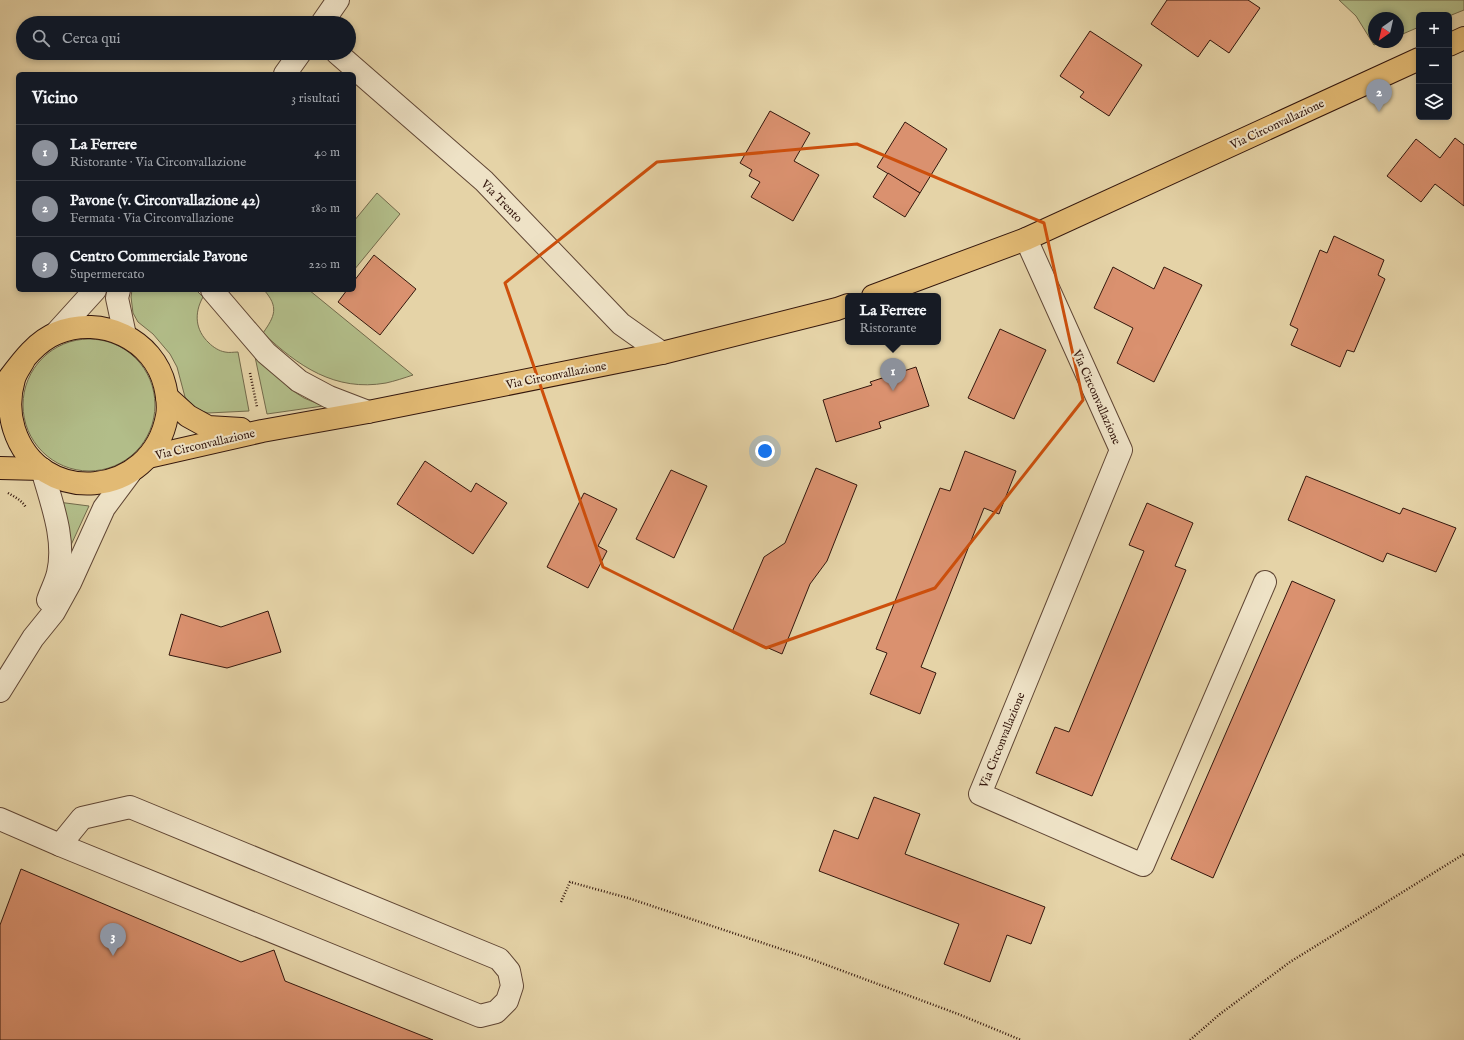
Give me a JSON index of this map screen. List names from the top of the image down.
{
  "streets": {
    "main road": ["Via Circonvallazione"],
    "street": ["Via Trento"]
  },
  "crossings": [
    ["Via Circonvallazione", "Via Trento"]
  ],
  "north": "bottom left",
  "page": {
    "map_buttons": ["+", "−"],
    "search": "Cerca qui",
    "heading": ["Vicino", "3 risultati"],
    "pins": ["2", "1", "3"],
    "list": [
      {
        "mark": "1",
        "name": "La Ferrere",
        "note": "Ristorante · Via Circonvallazione",
        "value": "40 m"
      },
      {
        "mark": "2",
        "name": "Pavone (v. Circonvallazione 42)",
        "note": "Fermata · Via Circonvallazione",
        "value": "180 m"
      },
      {
        "mark": "3",
        "name": "Centro Commerciale Pavone",
        "note": "Supermercato",
        "value": "220 m"
      }
    ],
    "popup": ["La Ferrere", "Ristorante"]
  }
}
